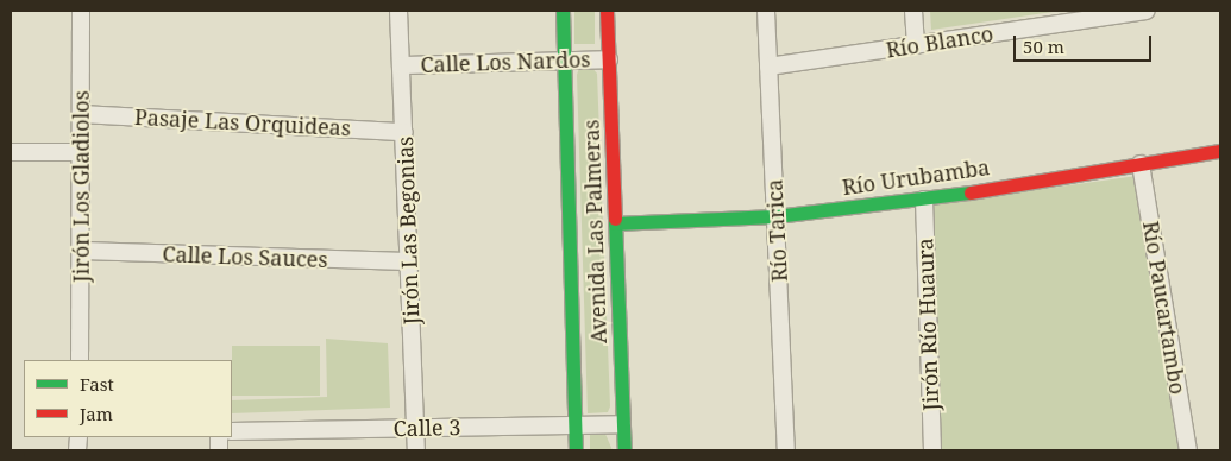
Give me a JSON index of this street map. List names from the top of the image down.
{
  "streets": {
    "main road": ["Río Urubamba", "Avenida Las Palmeras"],
    "street": [
      "Río Blanco",
      "Calle Los Nardos",
      "Pasaje Las Orquideas",
      "Jirón Los Gladiolos",
      "Jirón Las Begonias",
      "Río Tarica",
      "Calle Los Sauces",
      "Río Paucartambo",
      "Jirón Río Huaura",
      "Calle 3"
    ]
  },
  "crossings": [
    ["Río Blanco", "Río Tarica"],
    ["Calle Los Nardos", "Jirón Las Begonias"],
    ["Calle Los Nardos", "Avenida Las Palmeras"],
    ["Pasaje Las Orquideas", "Jirón Los Gladiolos"],
    ["Pasaje Las Orquideas", "Jirón Las Begonias"],
    ["Río Urubamba", "Río Tarica"],
    ["Río Urubamba", "Avenida Las Palmeras"],
    ["Río Urubamba", "Río Paucartambo"],
    ["Río Urubamba", "Jirón Río Huaura"],
    ["Jirón Los Gladiolos", "Calle Los Sauces"],
    ["Jirón Las Begonias", "Calle Los Sauces"],
    ["Jirón Las Begonias", "Calle 3"],
    ["Avenida Las Palmeras", "Calle 3"]
  ],
  "legend": ["Fast", "Jam"],
  "scale_bar": "50 m"
}
